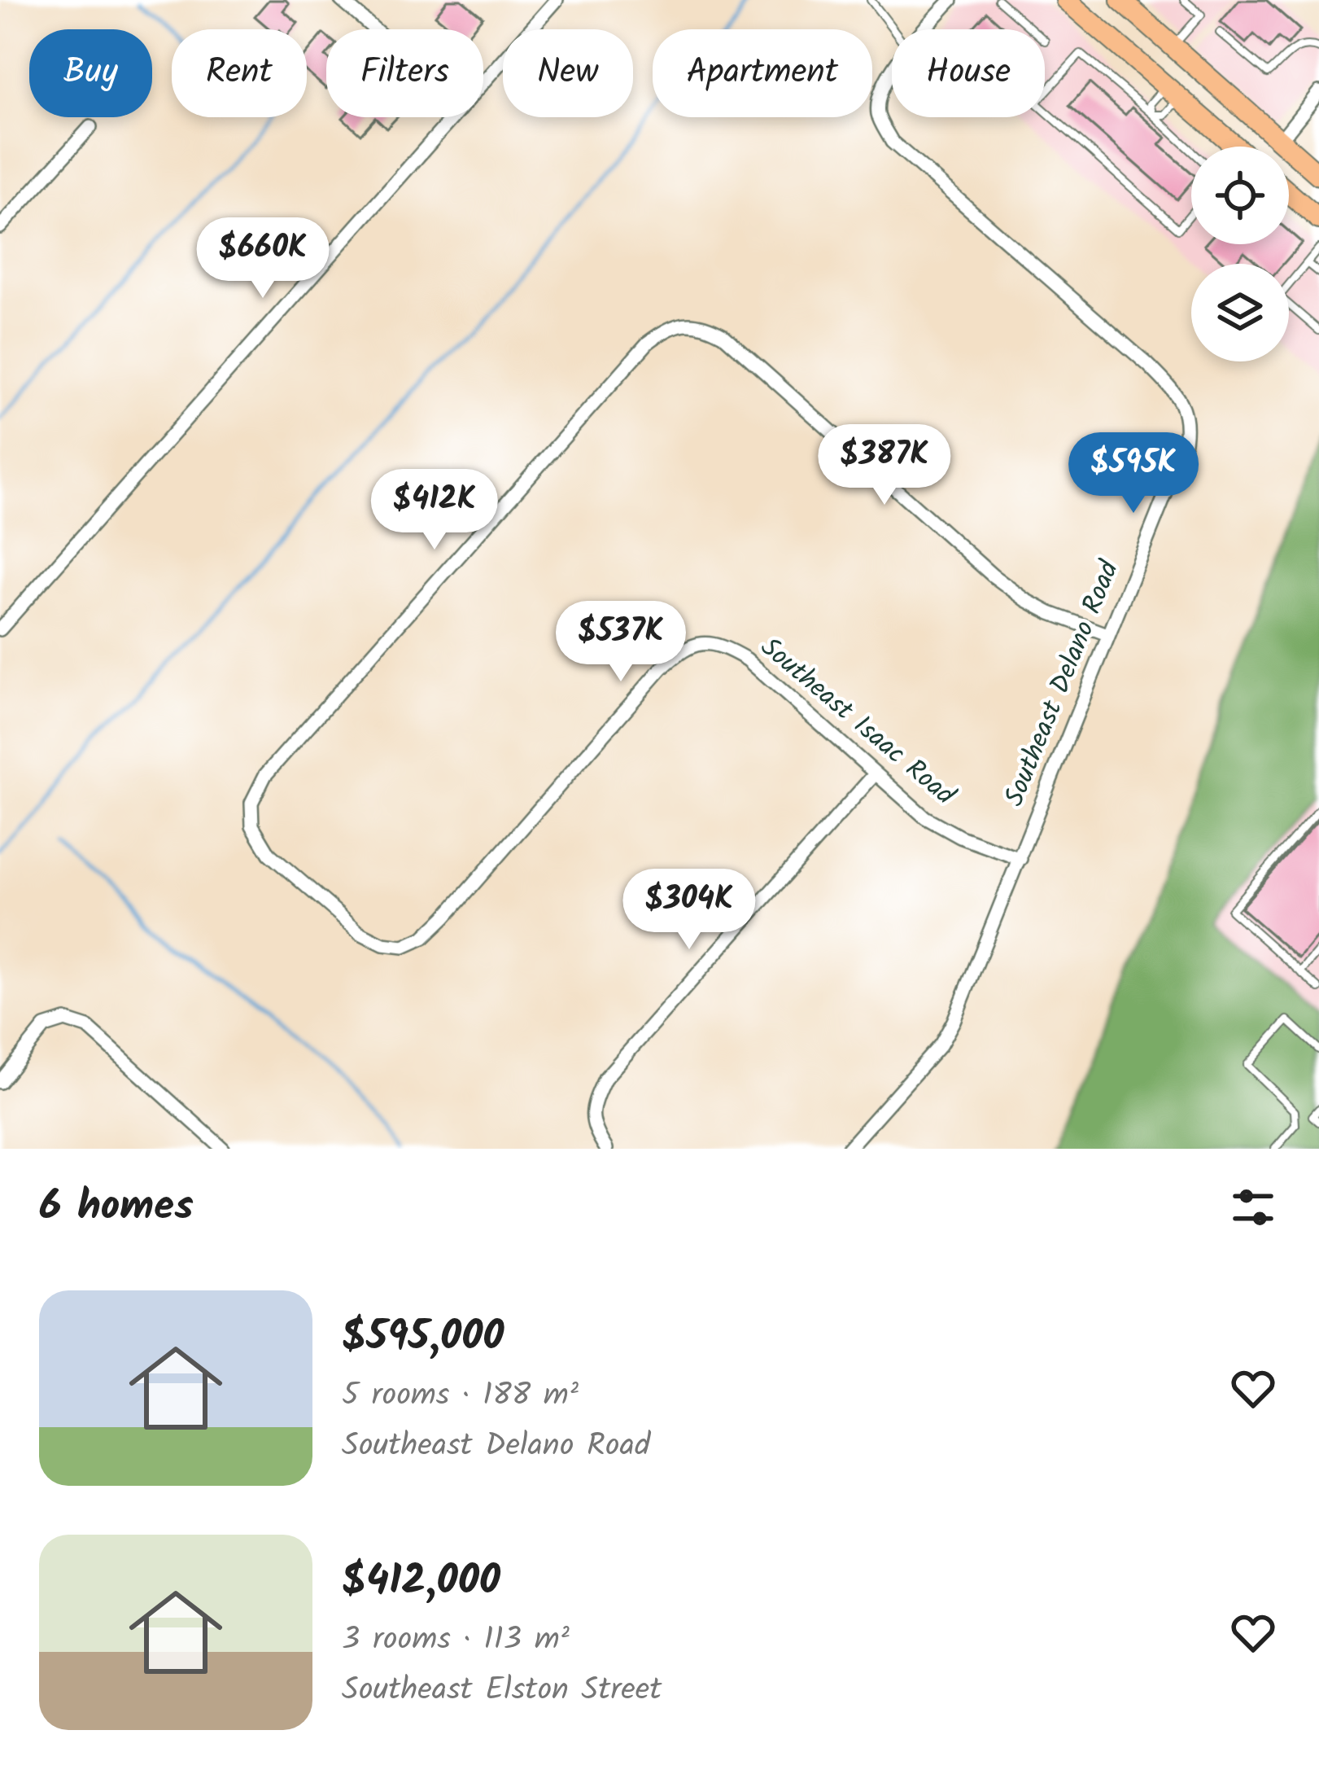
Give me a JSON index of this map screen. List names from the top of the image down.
{
  "streets": {
    "street": ["Southeast Delano Road", "Southeast Isaac Road"]
  },
  "crossings": [
    ["Southeast Delano Road", "Southeast Isaac Road"]
  ],
  "page": {
    "chip": [
      "Buy",
      "Rent",
      "Filters",
      "New",
      "Apartment",
      "House"
    ],
    "price": [
      "$660K",
      "$387K",
      "$595K",
      "$412K",
      "$537K",
      "$304K"
    ],
    "heading": "6 homes",
    "list": [
      {
        "name": "$595,000",
        "note": "5 rooms · 188 m² · Southeast Delano Road"
      },
      {
        "name": "$412,000",
        "note": "3 rooms · 113 m² · Southeast Elston Street"
      }
    ]
  }
}
